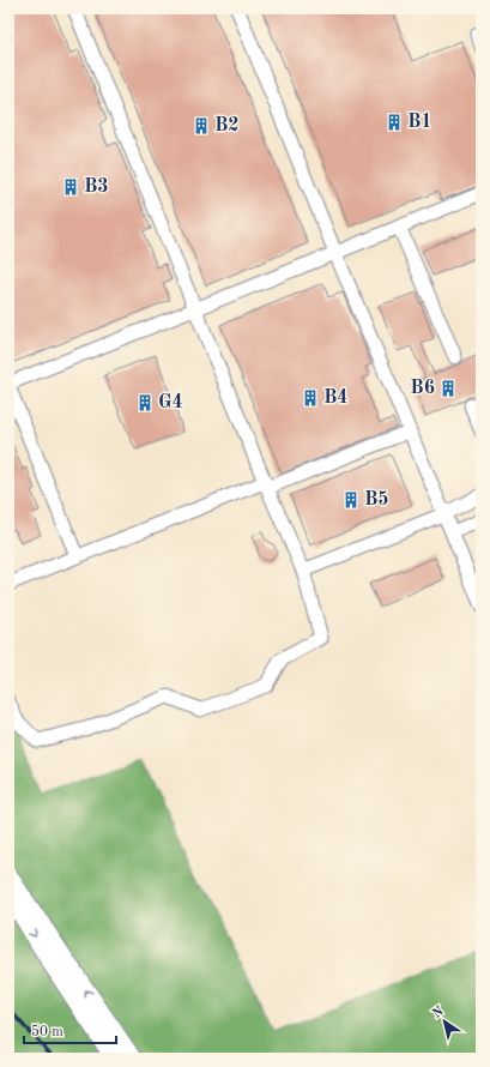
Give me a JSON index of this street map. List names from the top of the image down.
{
  "places": {
    "building": [
      "B1",
      "B2",
      "B3",
      "B6",
      "B4",
      "G4",
      "B5"
    ]
  },
  "scale_bar": "50 m",
  "north": "top left"
}
